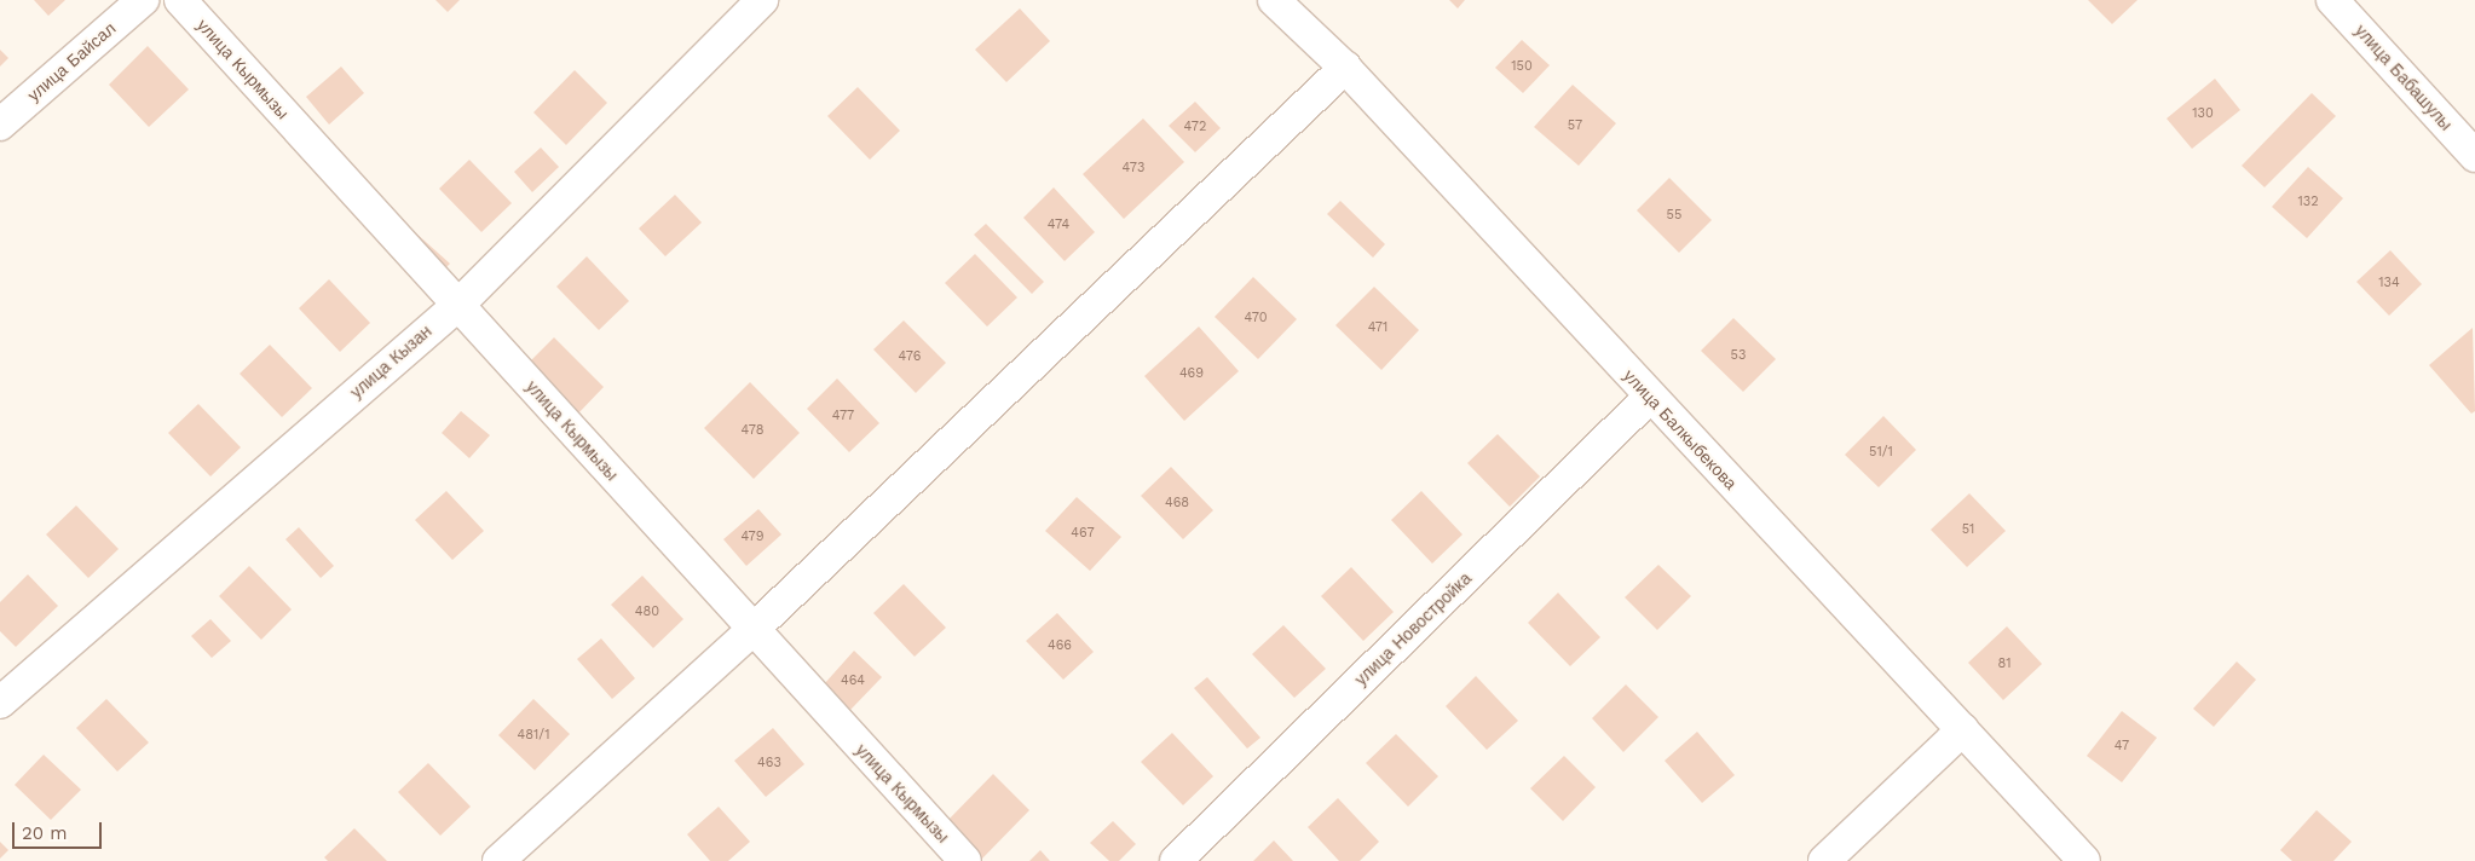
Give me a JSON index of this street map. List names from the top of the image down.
{
  "streets": {
    "street": [
      "улица Байсал",
      "улица Кырмызы",
      "улица Бабашулы",
      "улица Кызан",
      "улица Балкыбекова",
      "улица Новостройка"
    ]
  },
  "crossings": [
    ["улица Кырмызы", "улица Кызан"],
    ["улица Балкыбекова", "улица Новостройка"]
  ],
  "house_numbers": [
    "150",
    "130",
    "57",
    "472",
    "473",
    "132",
    "55",
    "474",
    "134",
    "470",
    "471",
    "53",
    "476",
    "469",
    "477",
    "478",
    "51/1",
    "468",
    "51",
    "467",
    "479",
    "480",
    "466",
    "81",
    "464",
    "481/1",
    "47",
    "463"
  ],
  "scale_bar": "20 m"
}
